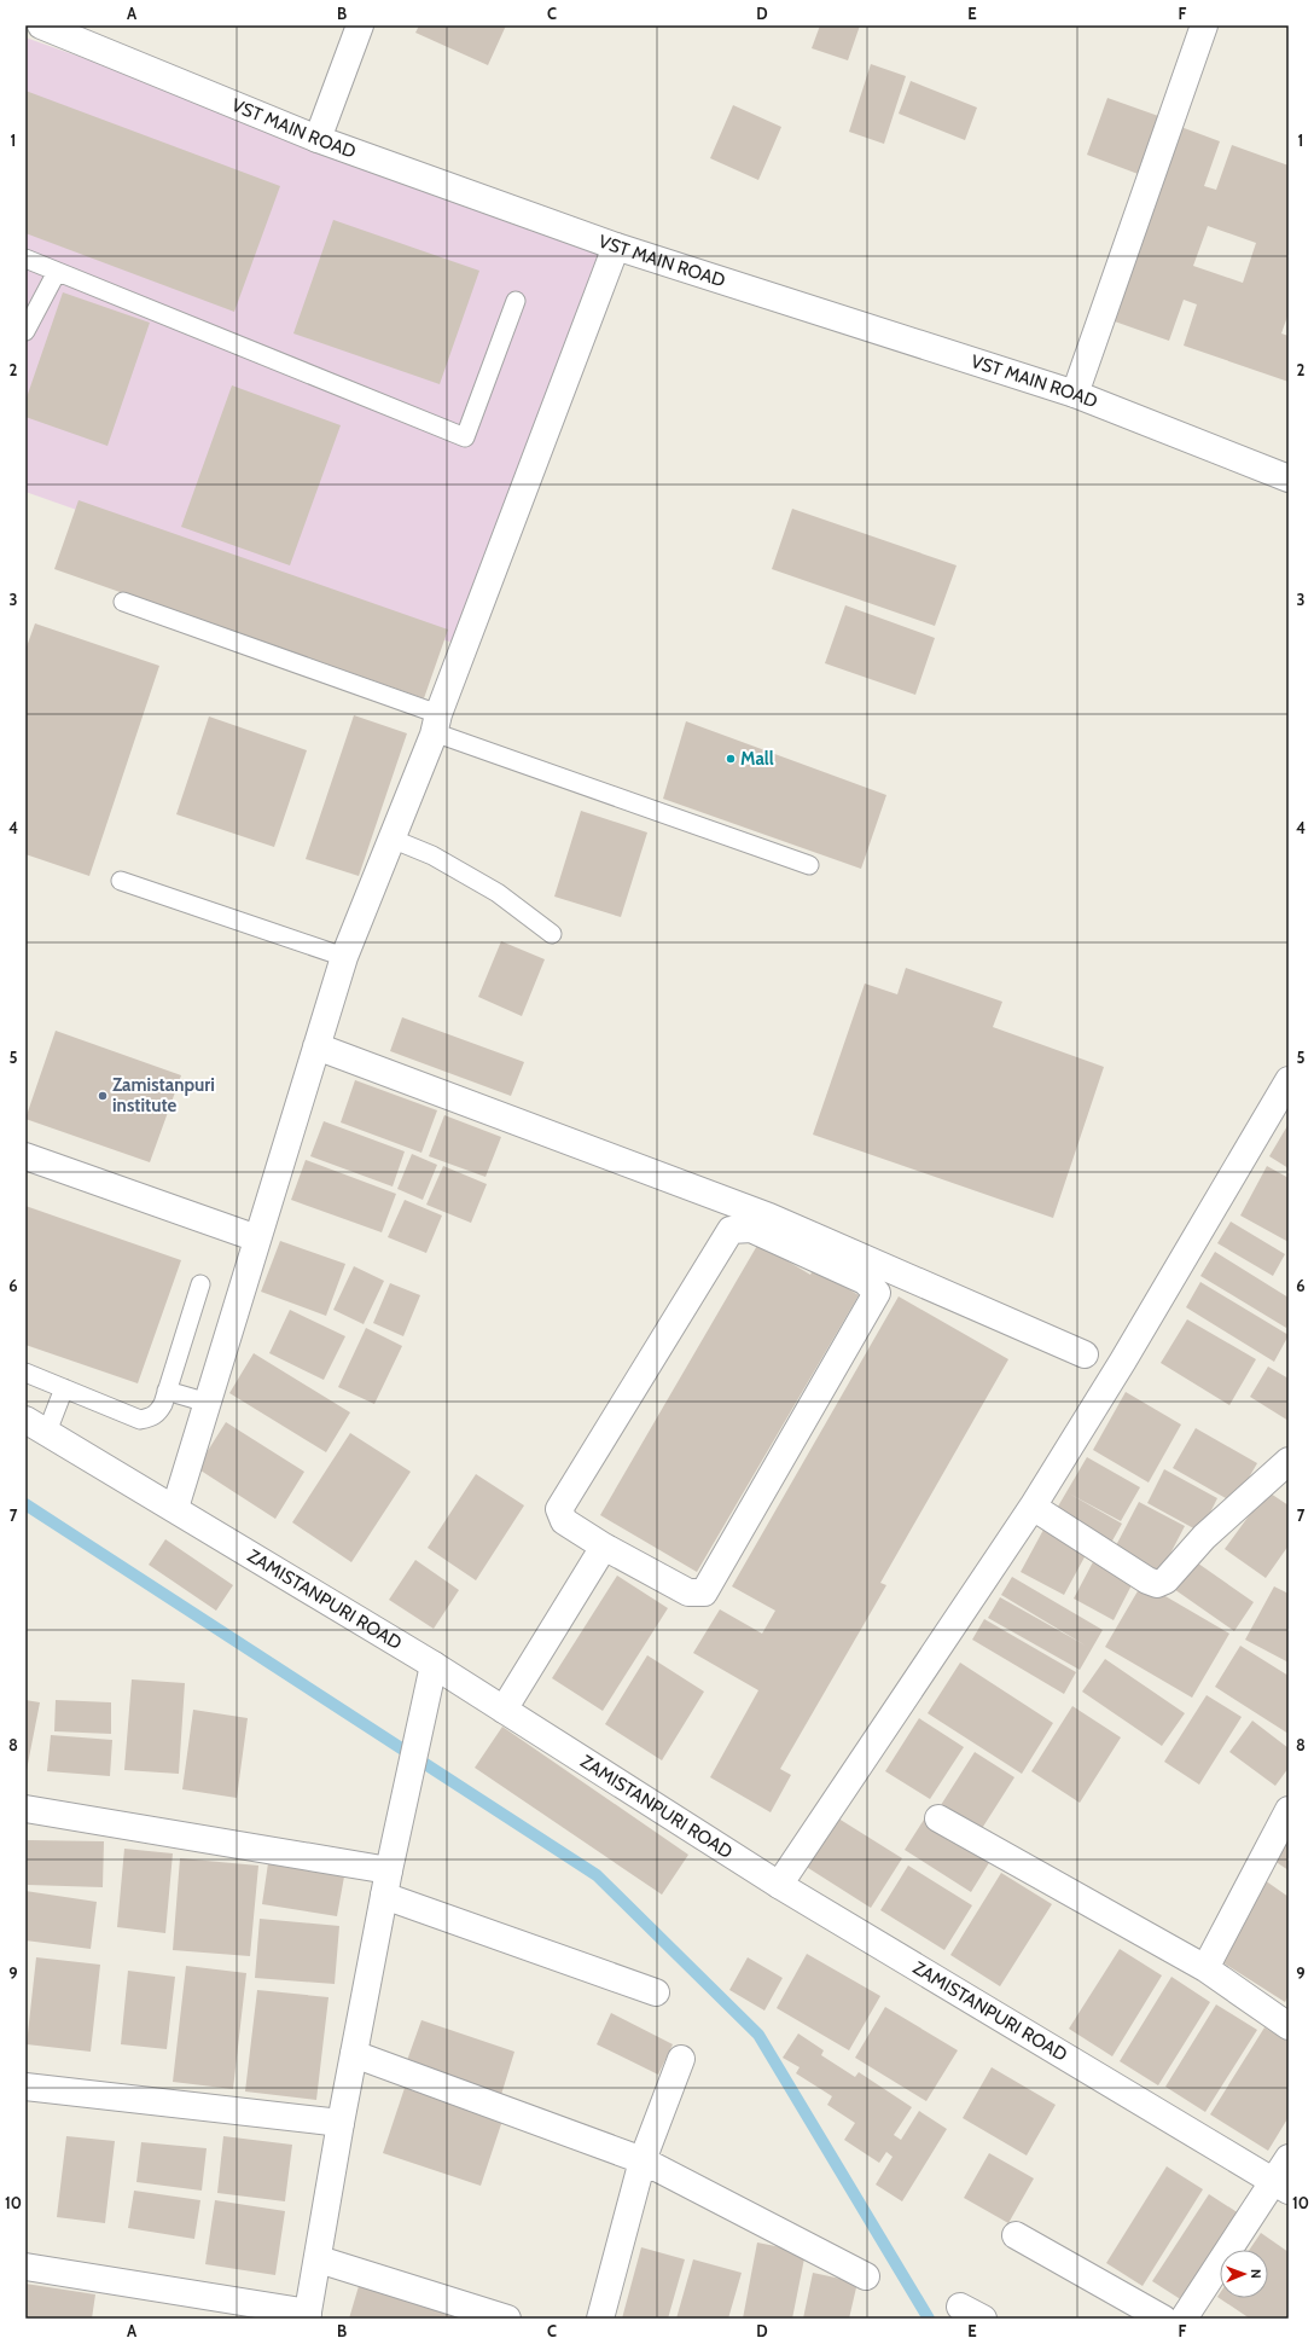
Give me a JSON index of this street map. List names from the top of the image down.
{
  "streets": {
    "street": ["VST MAIN ROAD", "ZAMISTANPURI ROAD"]
  },
  "places": ["Mall", "Zamistanpuri institute"],
  "north": "right",
  "grid": {
    "columns": [
      "A",
      "B",
      "C",
      "D",
      "E",
      "F"
    ],
    "rows": [
      "1",
      "2",
      "3",
      "4",
      "5",
      "6",
      "7",
      "8",
      "9",
      "10"
    ]
  }
}
